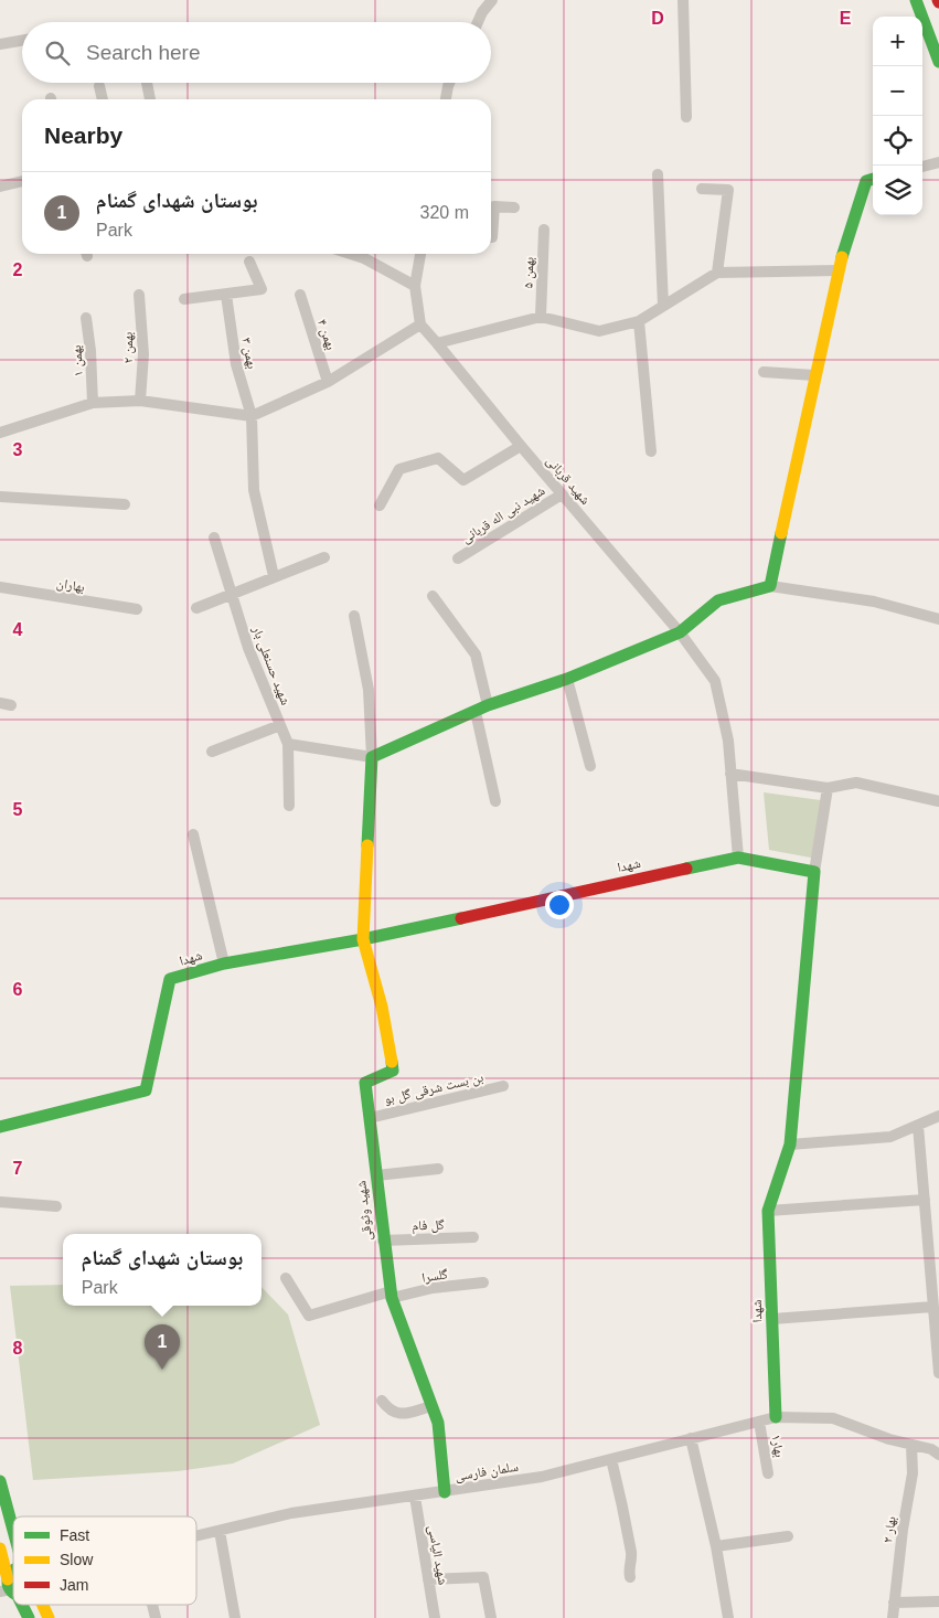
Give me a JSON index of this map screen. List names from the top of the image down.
{
  "streets": {
    "main road": ["شهدا", "شهید وثوقی"],
    "street": [
      "بهمن ۵",
      "بهمن ۴",
      "بهمن ۲",
      "بهمن ۳",
      "بهمن ۱",
      "شهید قربانی",
      "شهید نبی اله قربانی",
      "بهاران",
      "شهید حسنعلی بار",
      "بن بست شرقی گل بو",
      "گل فام",
      "گلسرا",
      "بهار۱",
      "سلمان فارسی",
      "بهار ۲",
      "شهید الیاسی"
    ]
  },
  "crossings": [
    ["شهید قربانی", "شهید نبی اله قربانی"],
    ["شهید قربانی", "شهدا"],
    ["شهدا", "شهید وثوقی"],
    ["شهدا", "سلمان فارسی"],
    ["بن بست شرقی گل بو", "شهید وثوقی"],
    ["شهید وثوقی", "گل فام"],
    ["شهید وثوقی", "گلسرا"],
    ["شهید وثوقی", "سلمان فارسی"],
    ["بهار۱", "سلمان فارسی"],
    ["سلمان فارسی", "بهار ۲"],
    ["سلمان فارسی", "شهید الیاسی"]
  ],
  "legend": ["Fast", "Slow", "Jam"],
  "page": {
    "map_buttons": ["+", "−"],
    "search": "Search here",
    "heading": "Nearby",
    "list": [
      {
        "mark": "1",
        "name": "بوستان شهدای گمنام",
        "note": "Park",
        "value": "320 m"
      }
    ],
    "popup": ["بوستان شهدای گمنام", "Park"],
    "pins": "1"
  },
  "grid": {
    "columns": ["D", "E"],
    "rows": [
      "2",
      "3",
      "4",
      "5",
      "6",
      "7",
      "8"
    ]
  }
}
